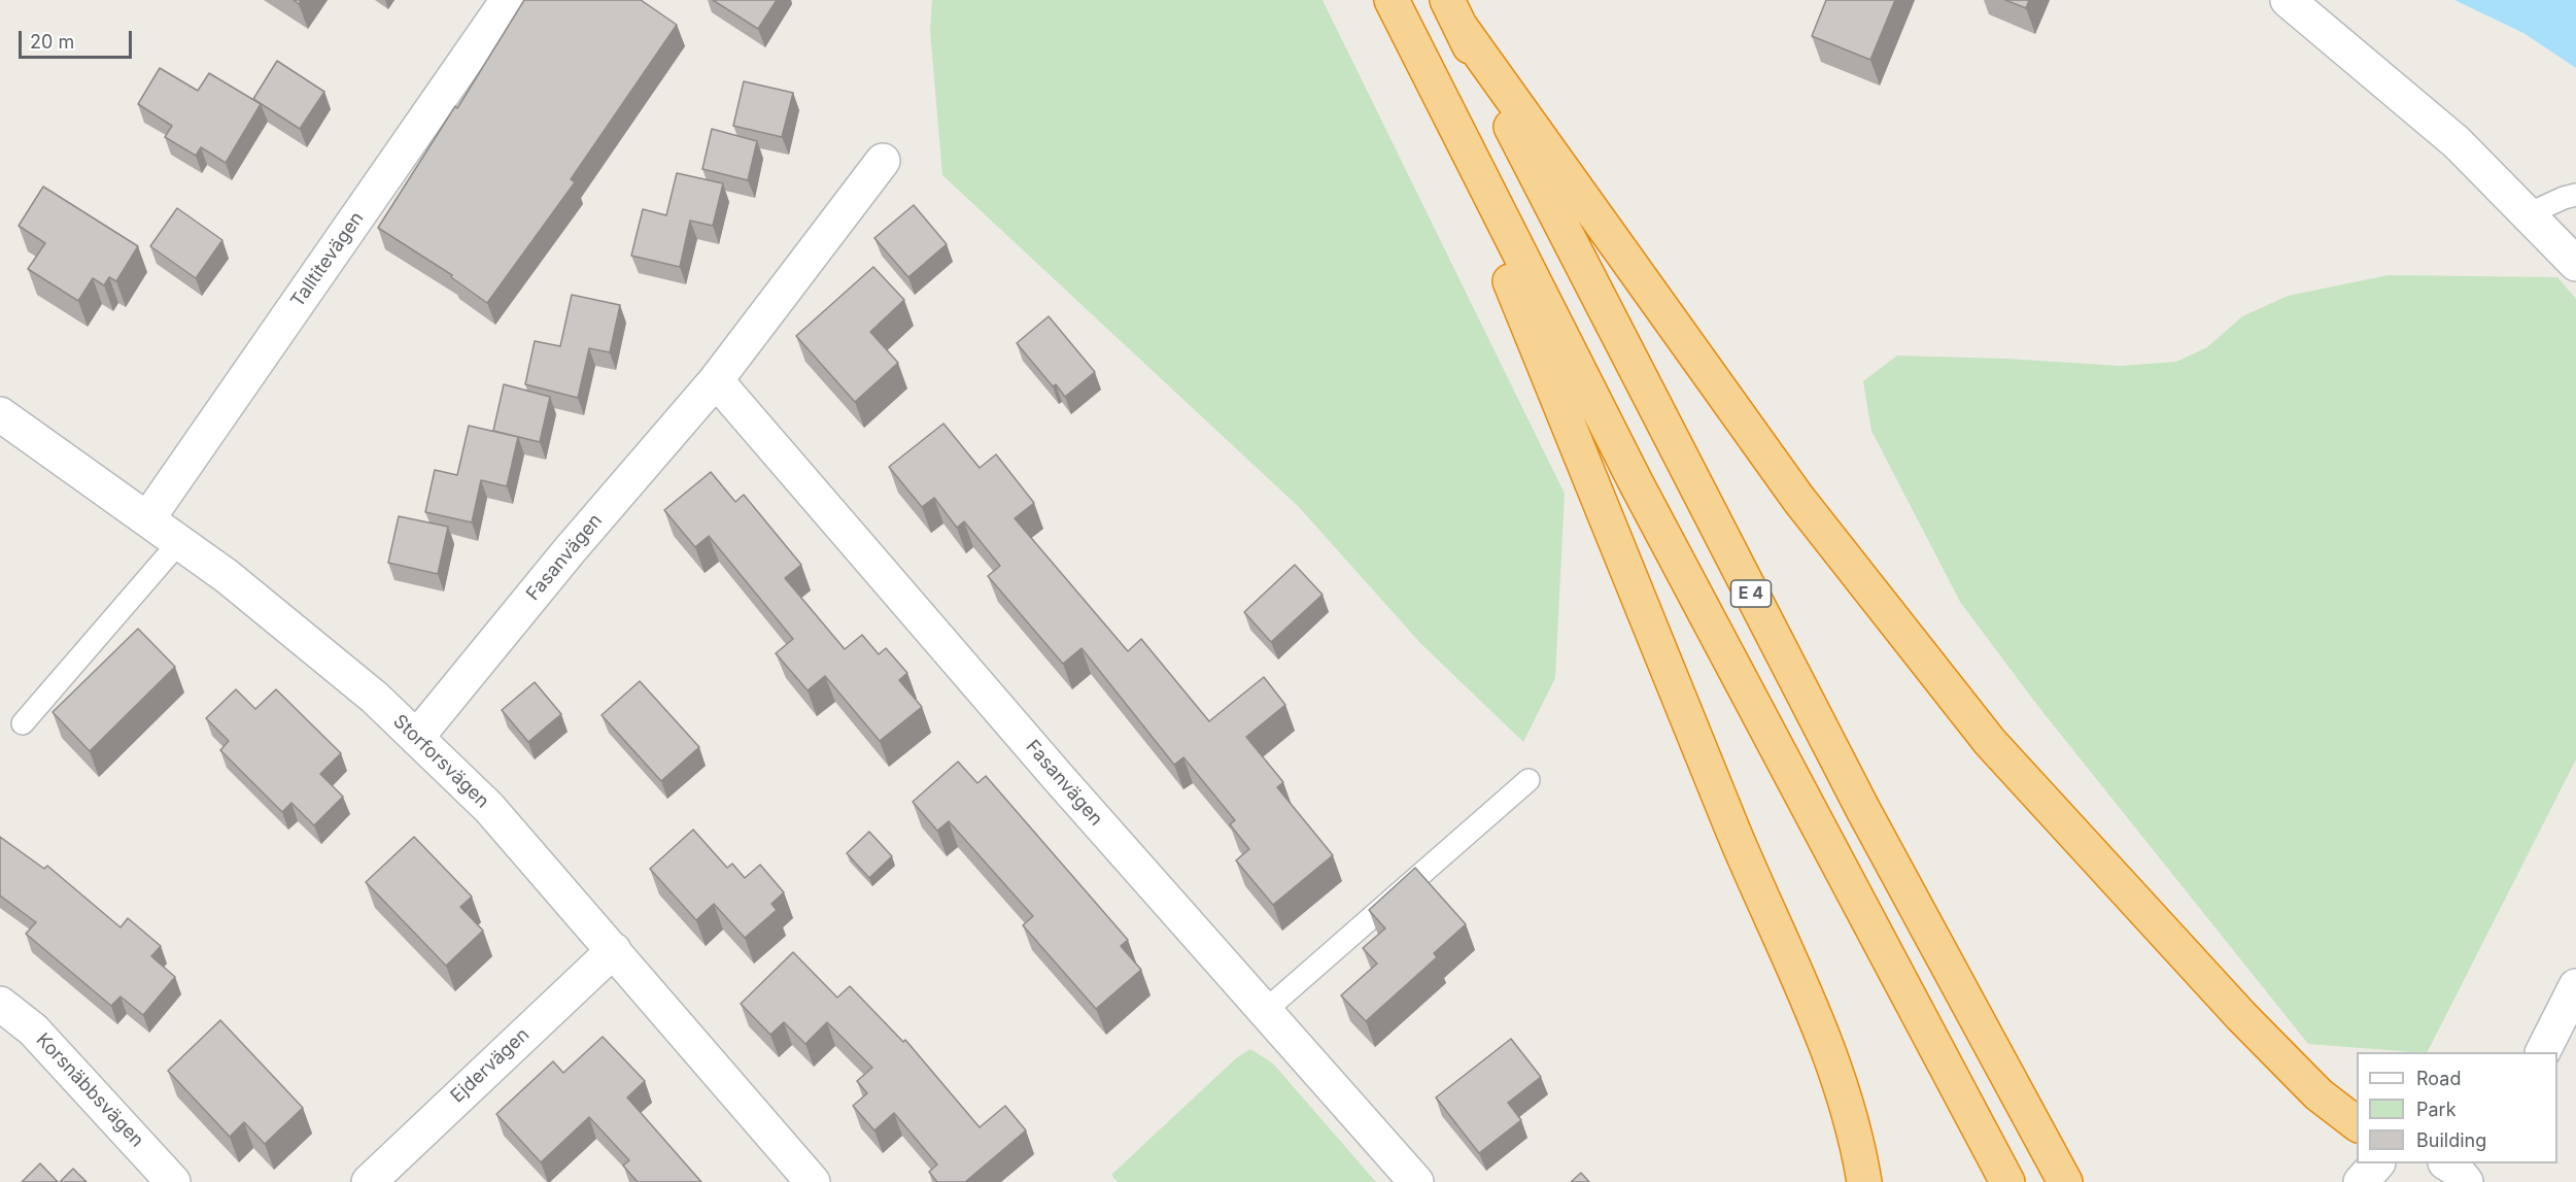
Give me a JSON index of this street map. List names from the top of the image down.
{
  "streets": {
    "highway": ["E 4"],
    "street": [
      "Talltitevägen",
      "Fasanvägen",
      "Storforsvägen",
      "Ejdervägen",
      "Korsnäbbsvägen"
    ]
  },
  "crossings": [
    ["Talltitevägen", "Storforsvägen"],
    ["Fasanvägen", "Storforsvägen"],
    ["Storforsvägen", "Ejdervägen"]
  ],
  "legend": ["Road", "Park", "Building"],
  "scale_bar": "20 m"
}
